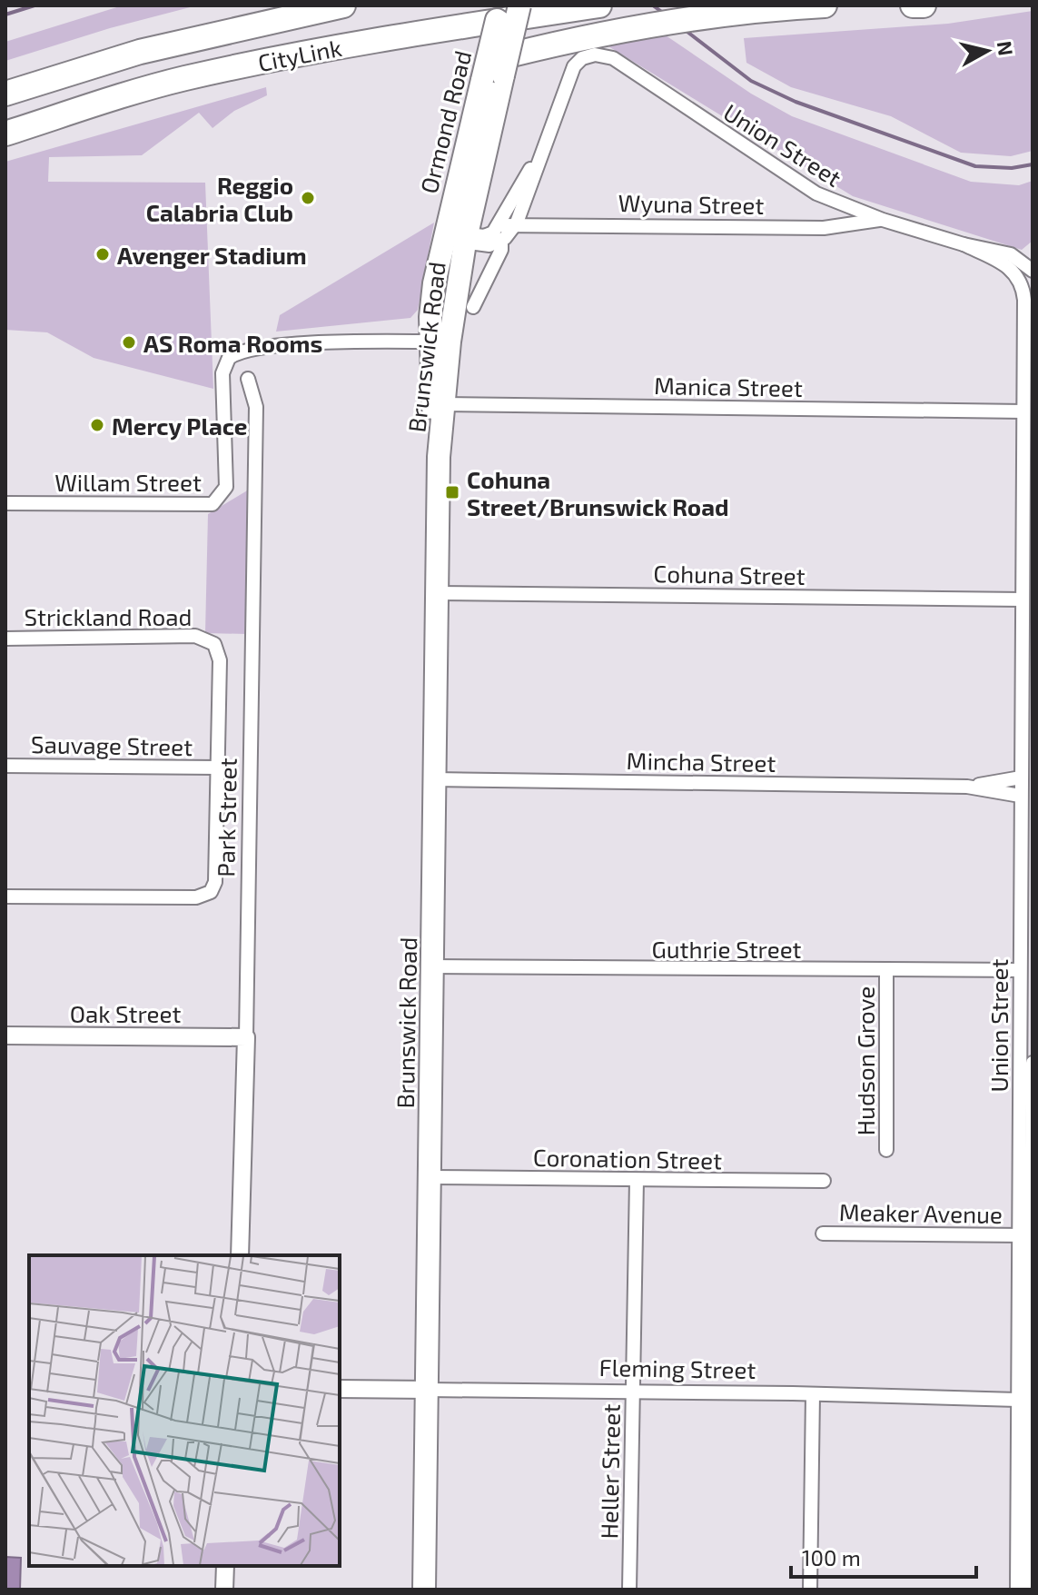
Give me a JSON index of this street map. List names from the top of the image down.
{
  "streets": {
    "highway": ["CityLink"],
    "main road": ["Ormond Road", "Brunswick Road"],
    "street": [
      "Union Street",
      "Wyuna Street",
      "Manica Street",
      "Willam Street",
      "Cohuna Street",
      "Strickland Road",
      "Sauvage Street",
      "Mincha Street",
      "Park Street",
      "Guthrie Street",
      "Oak Street",
      "Hudson Grove",
      "Coronation Street",
      "Meaker Avenue",
      "Fleming Street",
      "Heller Street"
    ]
  },
  "crossings": [
    ["Ormond Road", "Brunswick Road"],
    ["Union Street", "Wyuna Street"],
    ["Union Street", "Brunswick Road"],
    ["Union Street", "Manica Street"],
    ["Union Street", "Cohuna Street"],
    ["Union Street", "Mincha Street"],
    ["Union Street", "Guthrie Street"],
    ["Union Street", "Meaker Avenue"],
    ["Union Street", "Fleming Street"],
    ["Wyuna Street", "Brunswick Road"],
    ["Brunswick Road", "Manica Street"],
    ["Brunswick Road", "Willam Street"],
    ["Brunswick Road", "Cohuna Street"],
    ["Brunswick Road", "Mincha Street"],
    ["Brunswick Road", "Guthrie Street"],
    ["Brunswick Road", "Coronation Street"],
    ["Brunswick Road", "Fleming Street"],
    ["Strickland Road", "Park Street"],
    ["Sauvage Street", "Park Street"],
    ["Park Street", "Oak Street"],
    ["Guthrie Street", "Hudson Grove"],
    ["Coronation Street", "Heller Street"],
    ["Fleming Street", "Heller Street"]
  ],
  "places": {
    "other": [
      "Reggio Calabria Club",
      "Avenger Stadium",
      "AS Roma Rooms",
      "Mercy Place"
    ],
    "transit": ["Cohuna Street/Brunswick Road"]
  },
  "scale_bar": "100 m",
  "north": "right"
}
